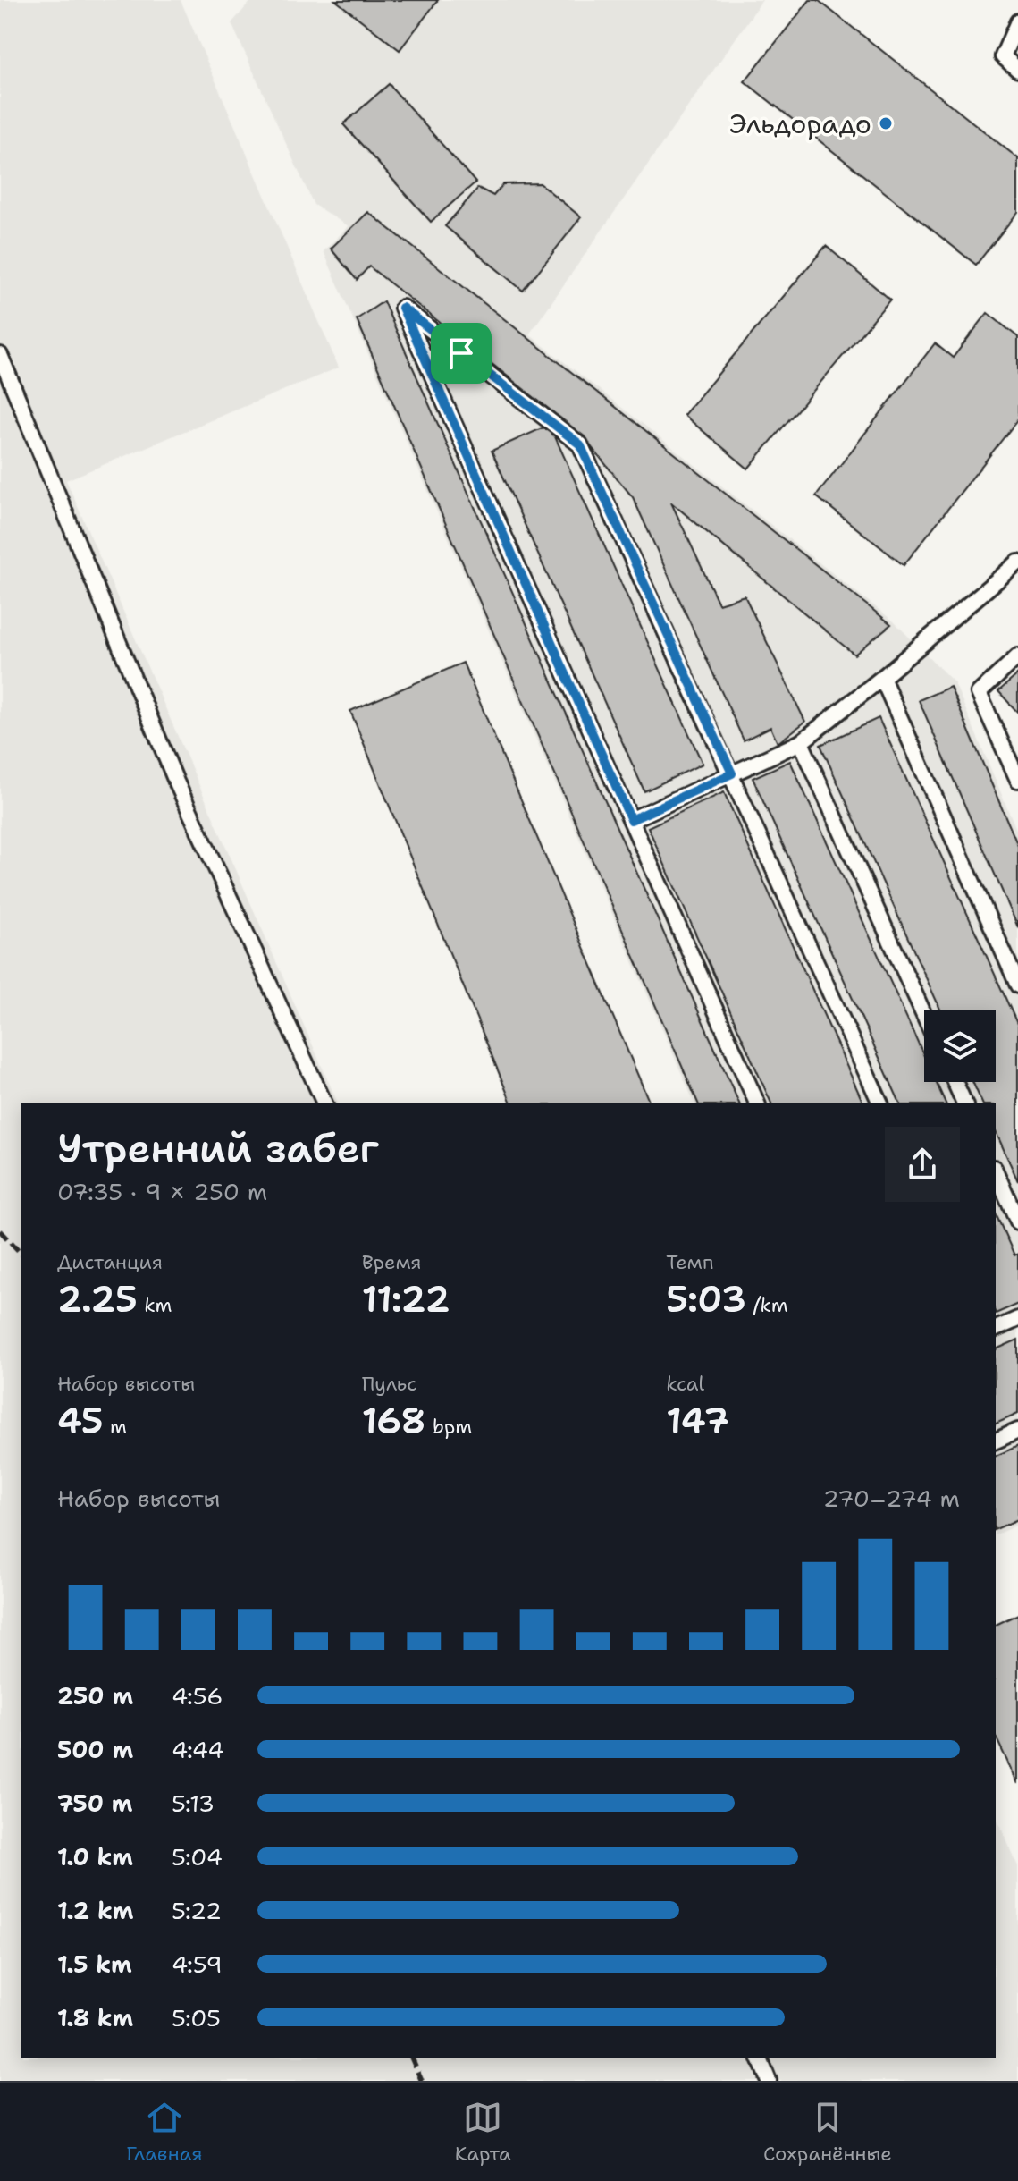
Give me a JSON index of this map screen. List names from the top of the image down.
{
  "places": ["Эльдорадо"],
  "page": {
    "heading": ["Утренний забег", "07:35 · 9 × 250 m"],
    "stats": [
      ["Дистанция", "2.25 km"],
      ["Время", "11:22"],
      ["Темп", "5:03 /km"],
      ["Набор высоты", "45 m"],
      ["Пульс", "168 bpm"],
      ["kcal", "147"]
    ],
    "chart": ["Набор высоты", "270–274 m"],
    "list": [
      {
        "name": "250 m",
        "note": "4:56"
      },
      {
        "name": "500 m",
        "note": "4:44"
      },
      {
        "name": "750 m",
        "note": "5:13"
      },
      {
        "name": "1.0 km",
        "note": "5:04"
      },
      {
        "name": "1.2 km",
        "note": "5:22"
      },
      {
        "name": "1.5 km",
        "note": "4:59"
      },
      {
        "name": "1.8 km",
        "note": "5:05"
      }
    ],
    "tabs": ["Главная", "Карта", "Сохранённые"]
  }
}
